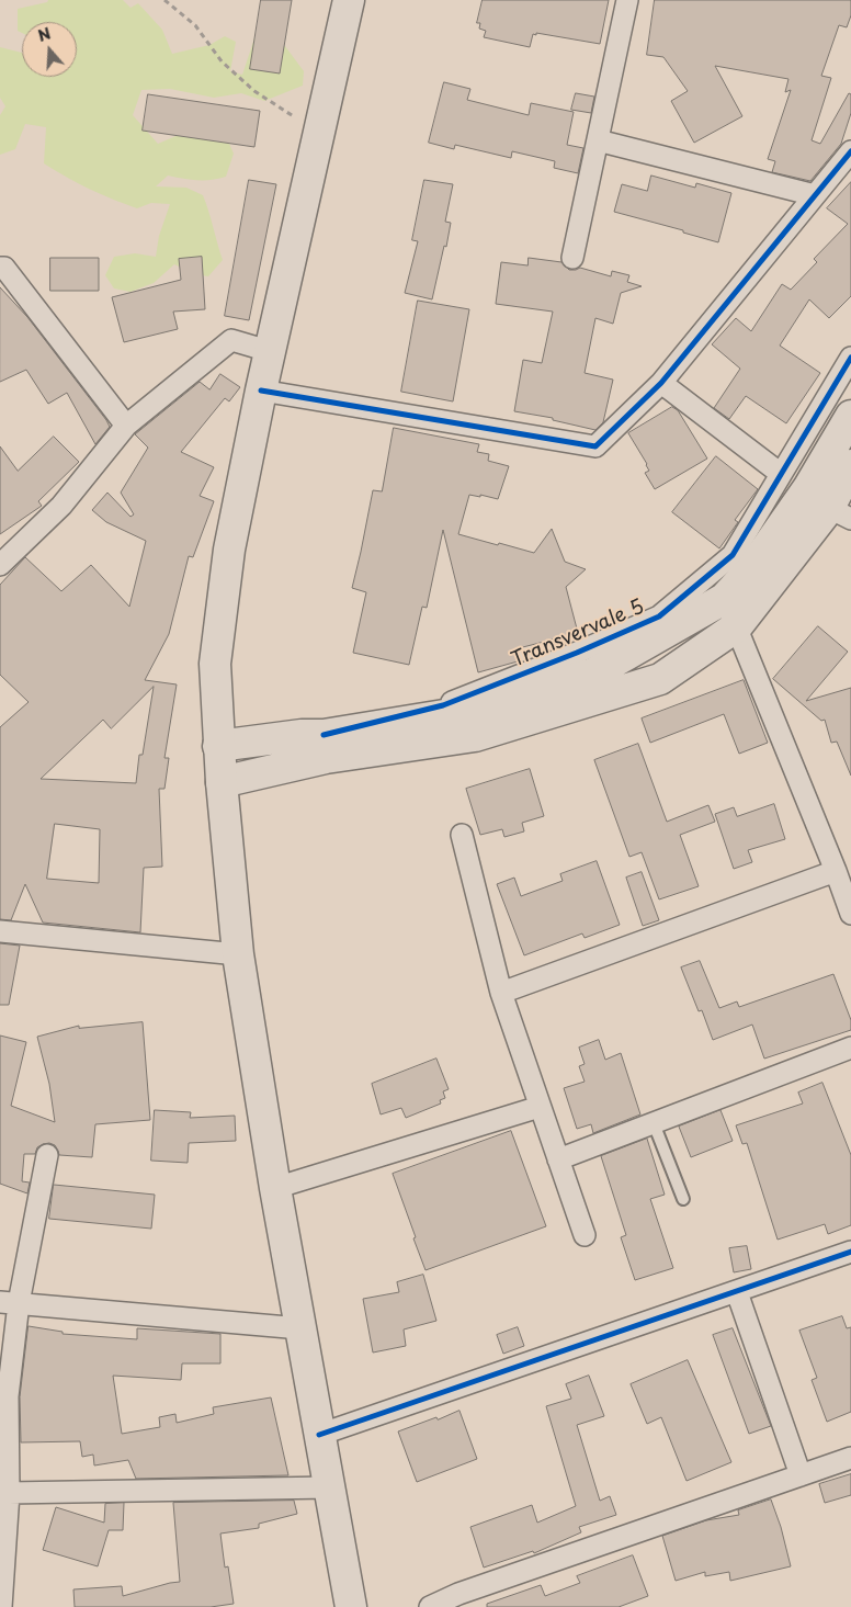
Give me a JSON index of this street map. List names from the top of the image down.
{
  "streets": {
    "main road": ["Transvervale 5"]
  },
  "north": "top"
}
